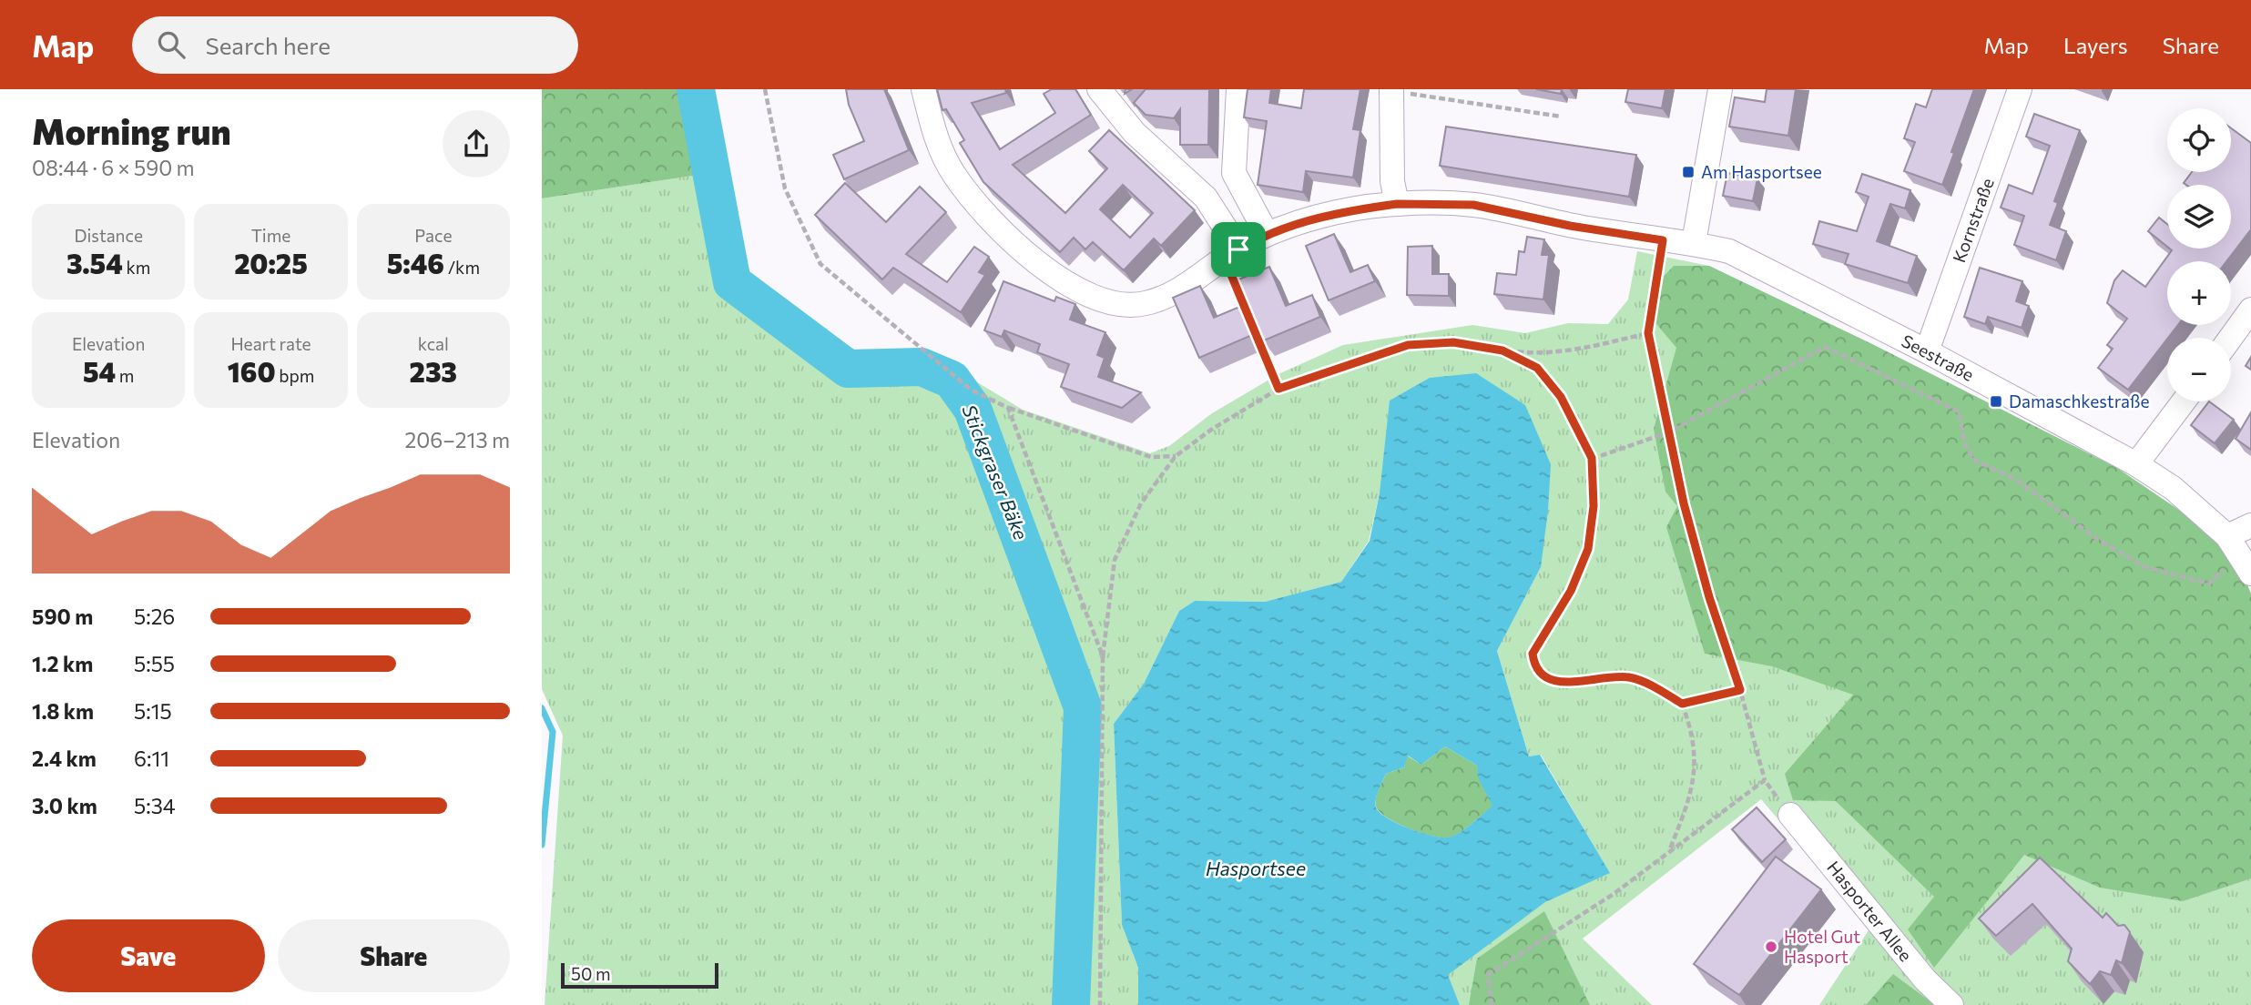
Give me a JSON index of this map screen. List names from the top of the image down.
{
  "streets": {
    "street": ["Kornstraße", "Seestraße", "Hasporter Allee"]
  },
  "crossings": [
    ["Kornstraße", "Seestraße"]
  ],
  "water": ["Stickgraser Bäke", "Hasportsee"],
  "places": {
    "transit": ["Am Hasportsee", "Damaschkestraße"],
    "other": ["Hotel Gut Hasport"]
  },
  "scale_bar": "50 m",
  "page": {
    "header": "Map",
    "search": "Search here",
    "nav": ["Map", "Layers", "Share"],
    "heading": ["Morning run", "08:44 · 6 × 590 m"],
    "map_buttons": ["+", "−"],
    "stats": [
      ["Distance", "3.54 km"],
      ["Time", "20:25"],
      ["Pace", "5:46 /km"],
      ["Elevation", "54 m"],
      ["Heart rate", "160 bpm"],
      ["kcal", "233"]
    ],
    "chart": ["Elevation", "206–213 m"],
    "list": [
      {
        "name": "590 m",
        "note": "5:26"
      },
      {
        "name": "1.2 km",
        "note": "5:55"
      },
      {
        "name": "1.8 km",
        "note": "5:15"
      },
      {
        "name": "2.4 km",
        "note": "6:11"
      },
      {
        "name": "3.0 km",
        "note": "5:34"
      }
    ],
    "buttons": ["Save", "Share"],
    "scale": "50 m"
  }
}
